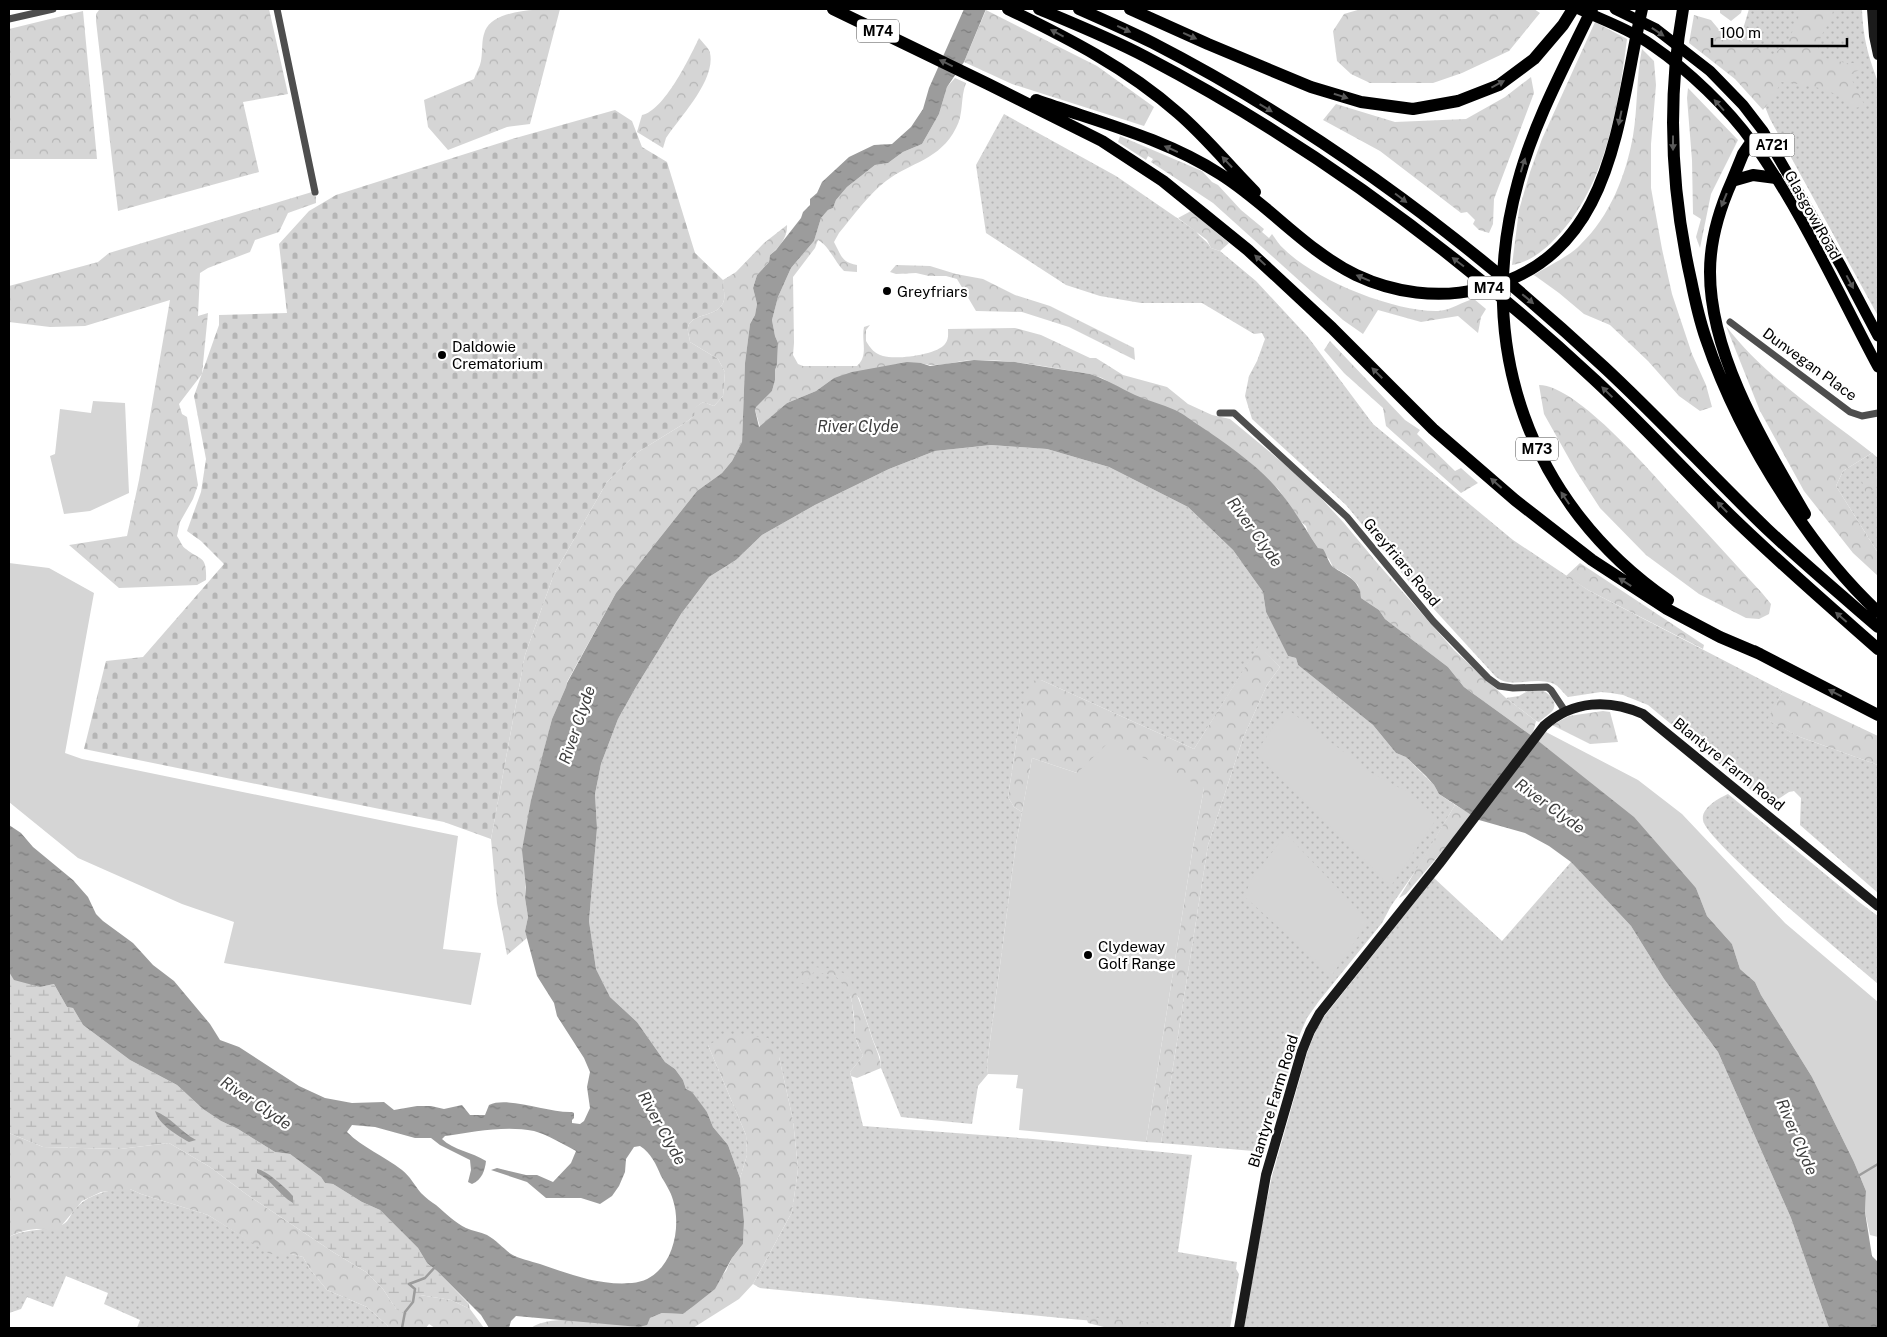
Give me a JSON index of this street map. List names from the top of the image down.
{
  "streets": {
    "highway": ["M74", "M73"],
    "main road": ["A721", "Glasgow Road", "Blantyre Farm Road"],
    "street": ["Dunvegan Place", "Greyfriars Road"]
  },
  "crossings": [
    ["M74", "M73"],
    ["Greyfriars Road", "Blantyre Farm Road"]
  ],
  "water": ["River Clyde"],
  "places": ["Greyfriars", "Daldowie Crematorium", "Clydeway Golf Range"],
  "scale_bar": "100 m"
}
